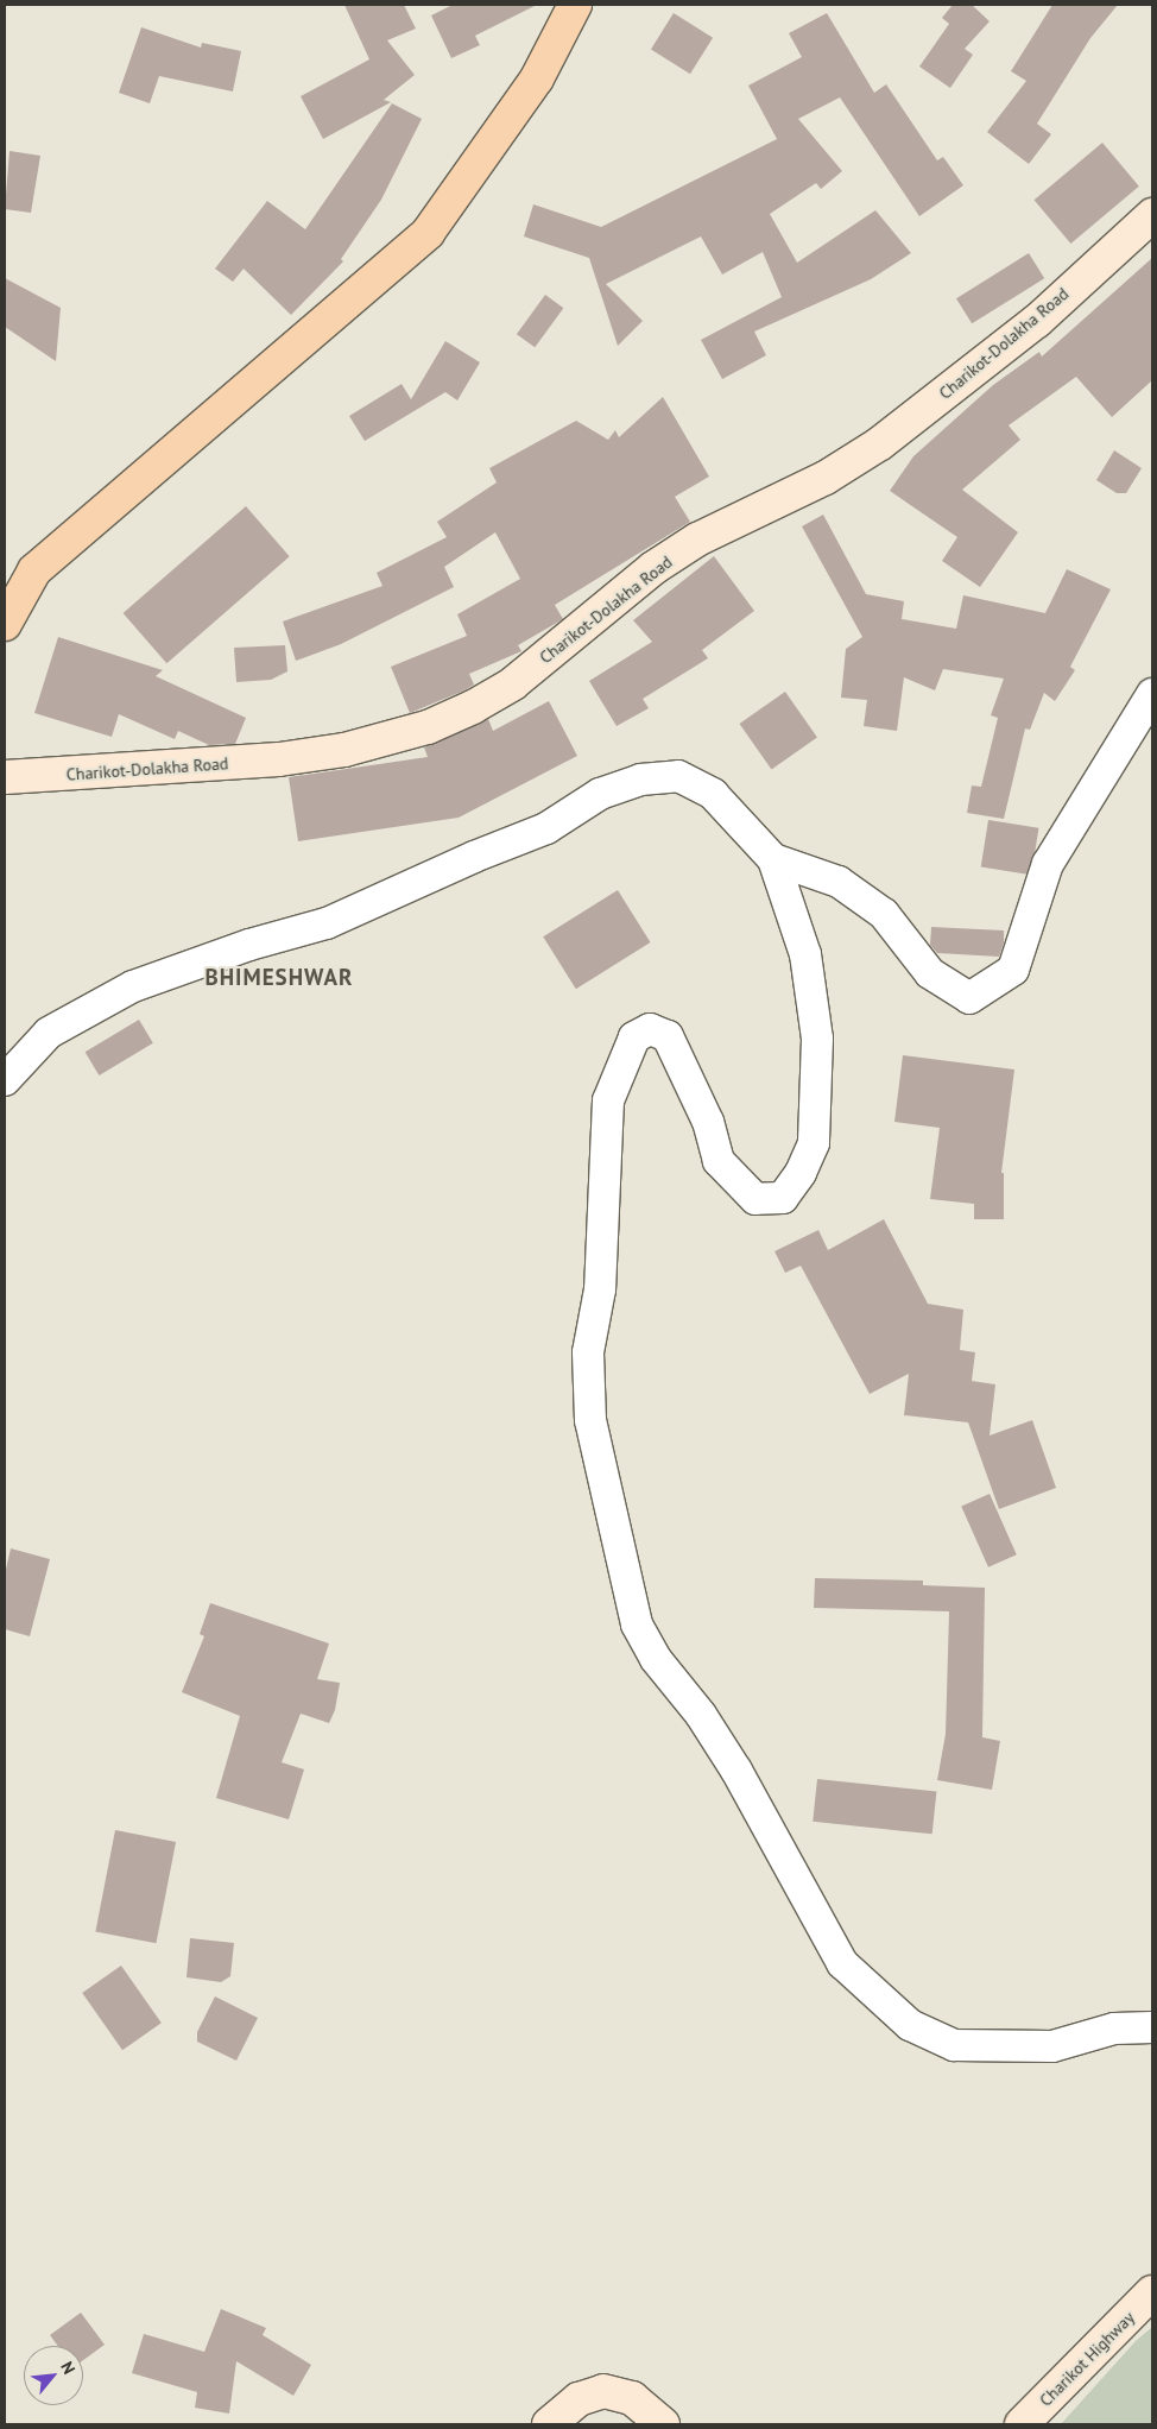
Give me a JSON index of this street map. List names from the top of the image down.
{
  "streets": {
    "main road": ["Charikot-Dolakha Road", "Charikot Highway"]
  },
  "districts": ["BHIMESHWAR"],
  "north": "top right"
}
